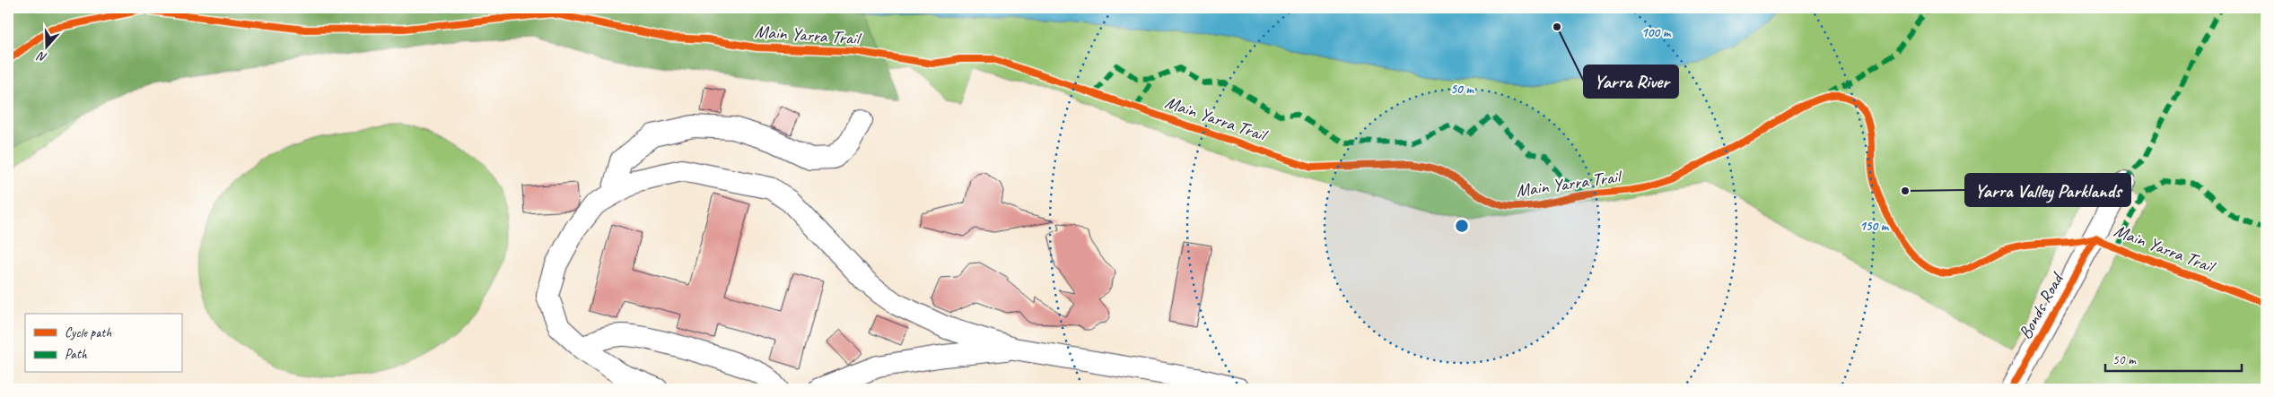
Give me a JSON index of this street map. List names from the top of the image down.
{
  "streets": {
    "street": ["Bonds Road"],
    "cycle path": ["Main Yarra Trail"]
  },
  "places": ["Yarra River", "Yarra Valley Parklands"],
  "legend": ["Cycle path", "Path"],
  "scale_bar": "50 m",
  "north": "bottom",
  "rings": ["100 m", "50 m", "150 m"]
}
